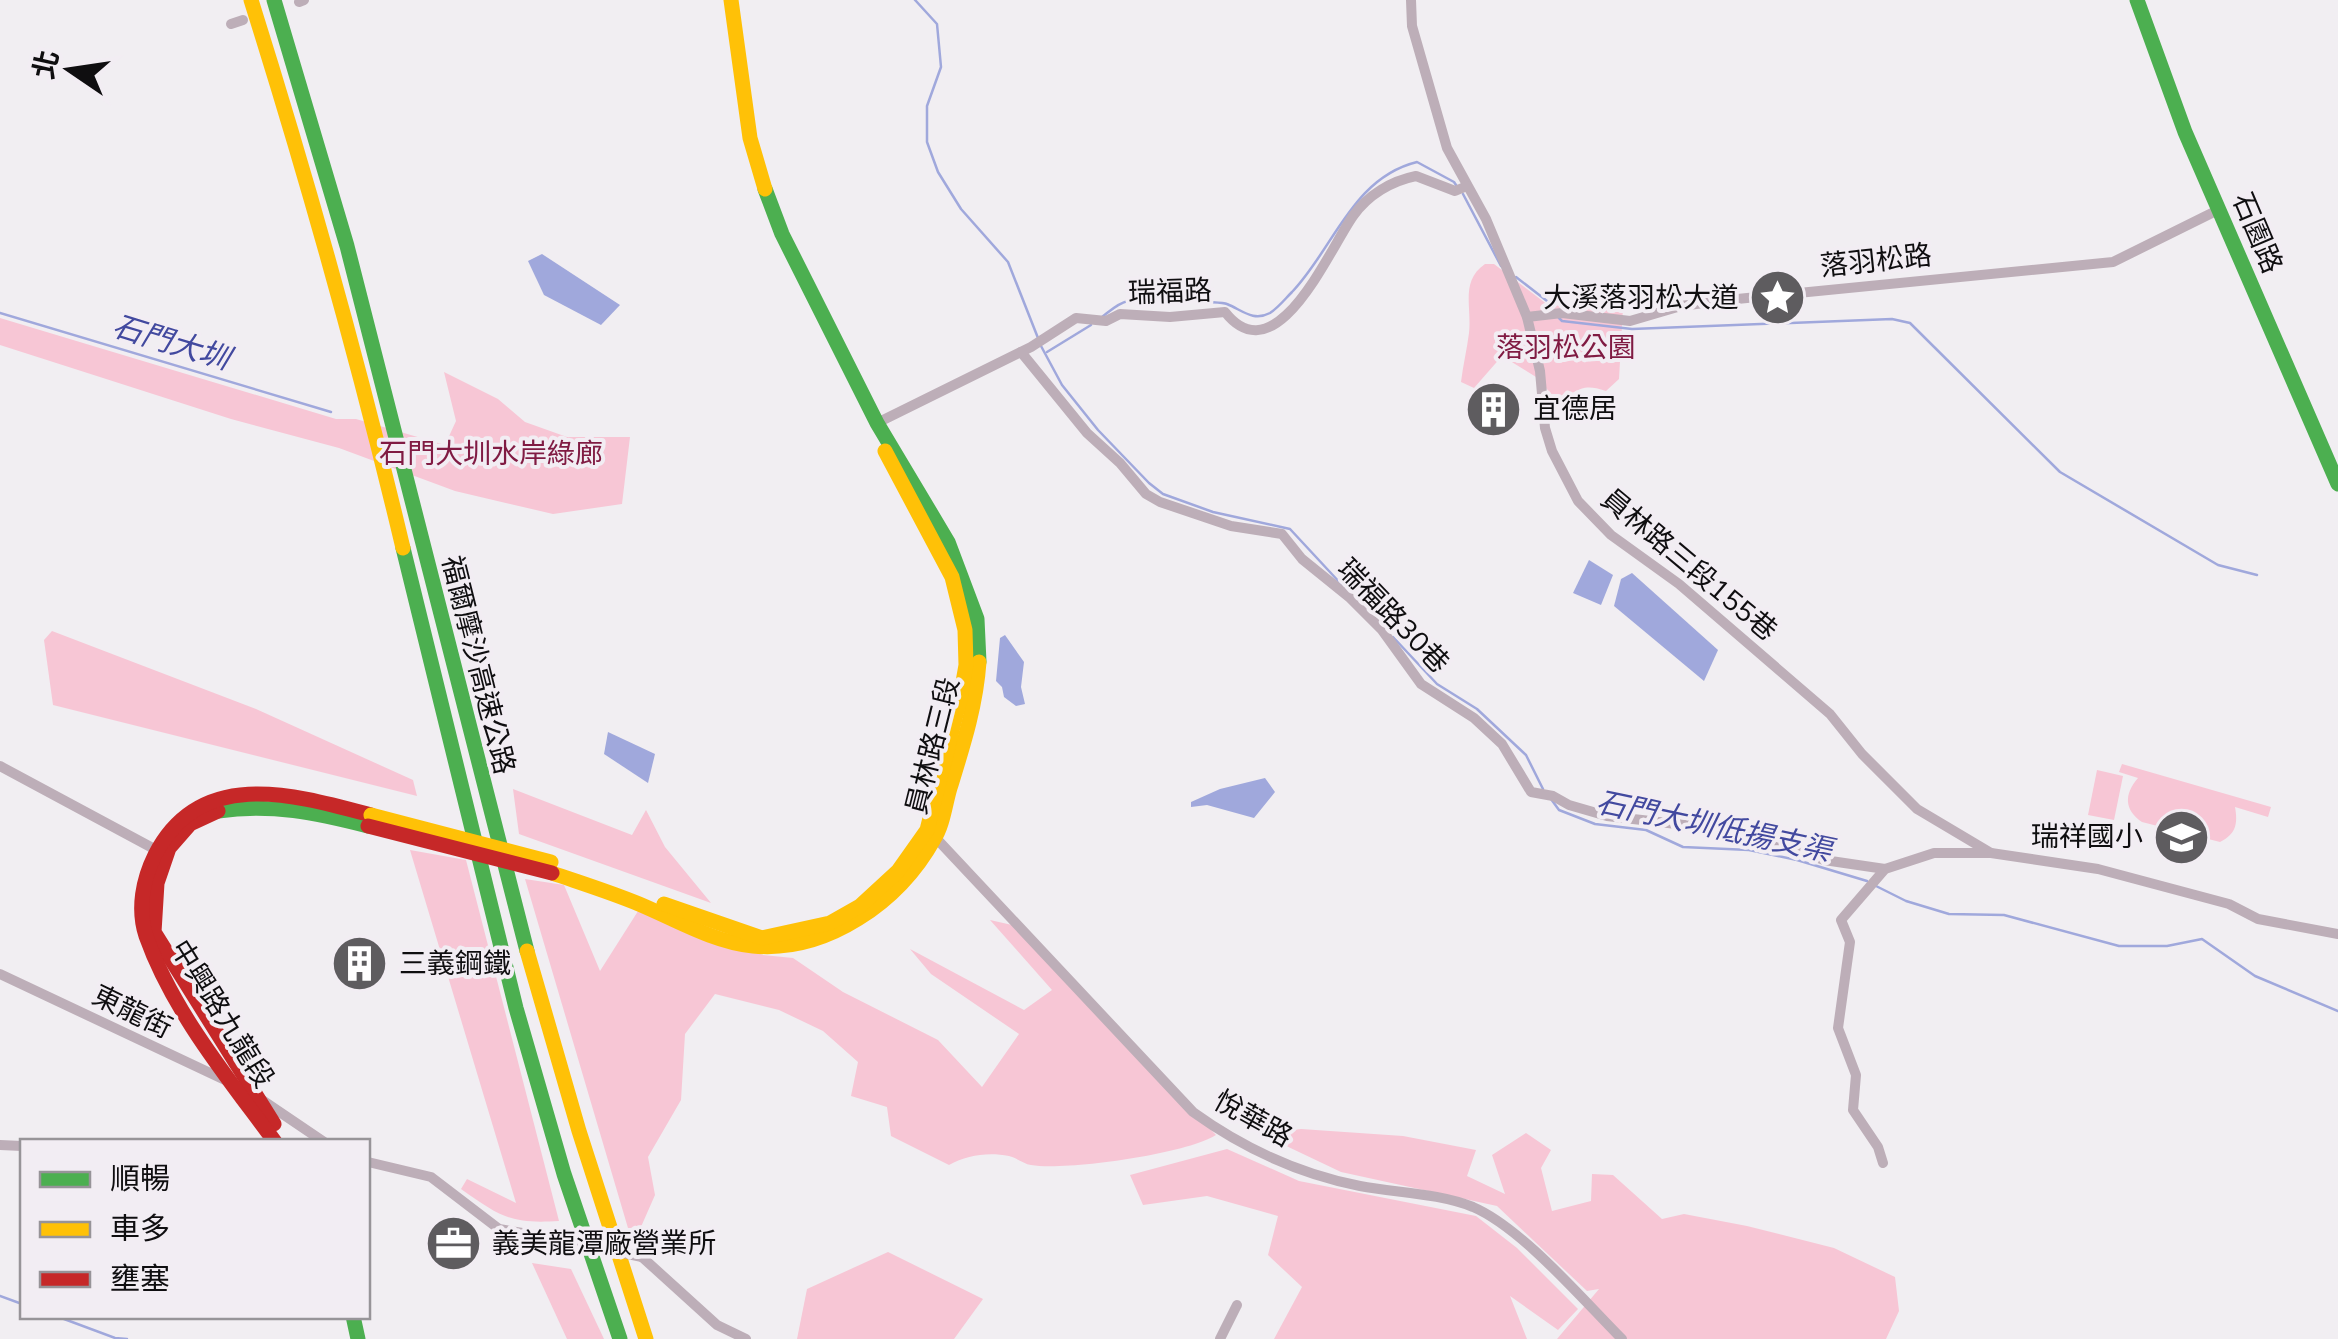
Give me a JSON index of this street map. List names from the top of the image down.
{
  "streets": {
    "main road": [
      "石園路",
      "福爾摩沙高速公路",
      "員林路三段",
      "中興路九龍段"
    ],
    "street": [
      "落羽松路",
      "瑞福路",
      "員林路三段155巷",
      "瑞福路30巷",
      "東龍街",
      "悅華路"
    ]
  },
  "crossings": [
    ["石園路", "落羽松路"],
    ["落羽松路", "員林路三段155巷"],
    ["瑞福路", "員林路三段155巷"],
    ["瑞福路", "瑞福路30巷"],
    ["瑞福路", "員林路三段"],
    ["員林路三段", "中興路九龍段"],
    ["員林路三段", "悅華路"],
    ["東龍街", "中興路九龍段"]
  ],
  "water": ["石門大圳", "石門大圳低揚支渠"],
  "parks": ["落羽松公園", "石門大圳水岸綠廊"],
  "places": {
    "place": ["大溪落羽松大道"],
    "building": ["宜德居", "三義鋼鐵"],
    "school or university": ["瑞祥國小"],
    "office": ["義美龍潭廠營業所"]
  },
  "legend": ["順暢", "車多", "壅塞"],
  "north": "left"
}
